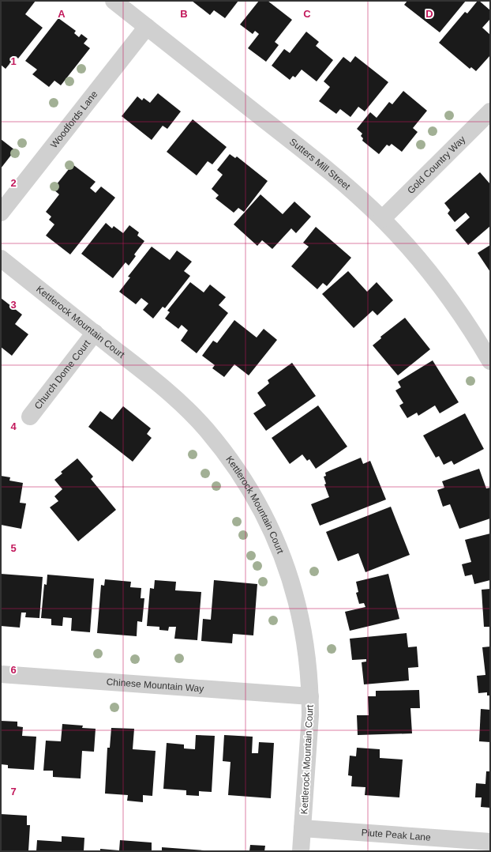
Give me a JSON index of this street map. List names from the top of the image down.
{
  "streets": {
    "street": [
      "Woodfords Lane",
      "Sutters Mill Street",
      "Gold Country Way",
      "Kettlerock Mountain Court",
      "Church Dome Court",
      "Chinese Mountain Way",
      "Piute Peak Lane"
    ]
  },
  "crossings": [
    ["Woodfords Lane", "Sutters Mill Street"],
    ["Sutters Mill Street", "Gold Country Way"],
    ["Kettlerock Mountain Court", "Church Dome Court"],
    ["Kettlerock Mountain Court", "Chinese Mountain Way"],
    ["Kettlerock Mountain Court", "Piute Peak Lane"]
  ],
  "grid": {
    "columns": [
      "A",
      "B",
      "C",
      "D"
    ],
    "rows": [
      "1",
      "2",
      "3",
      "4",
      "5",
      "6",
      "7"
    ]
  }
}
